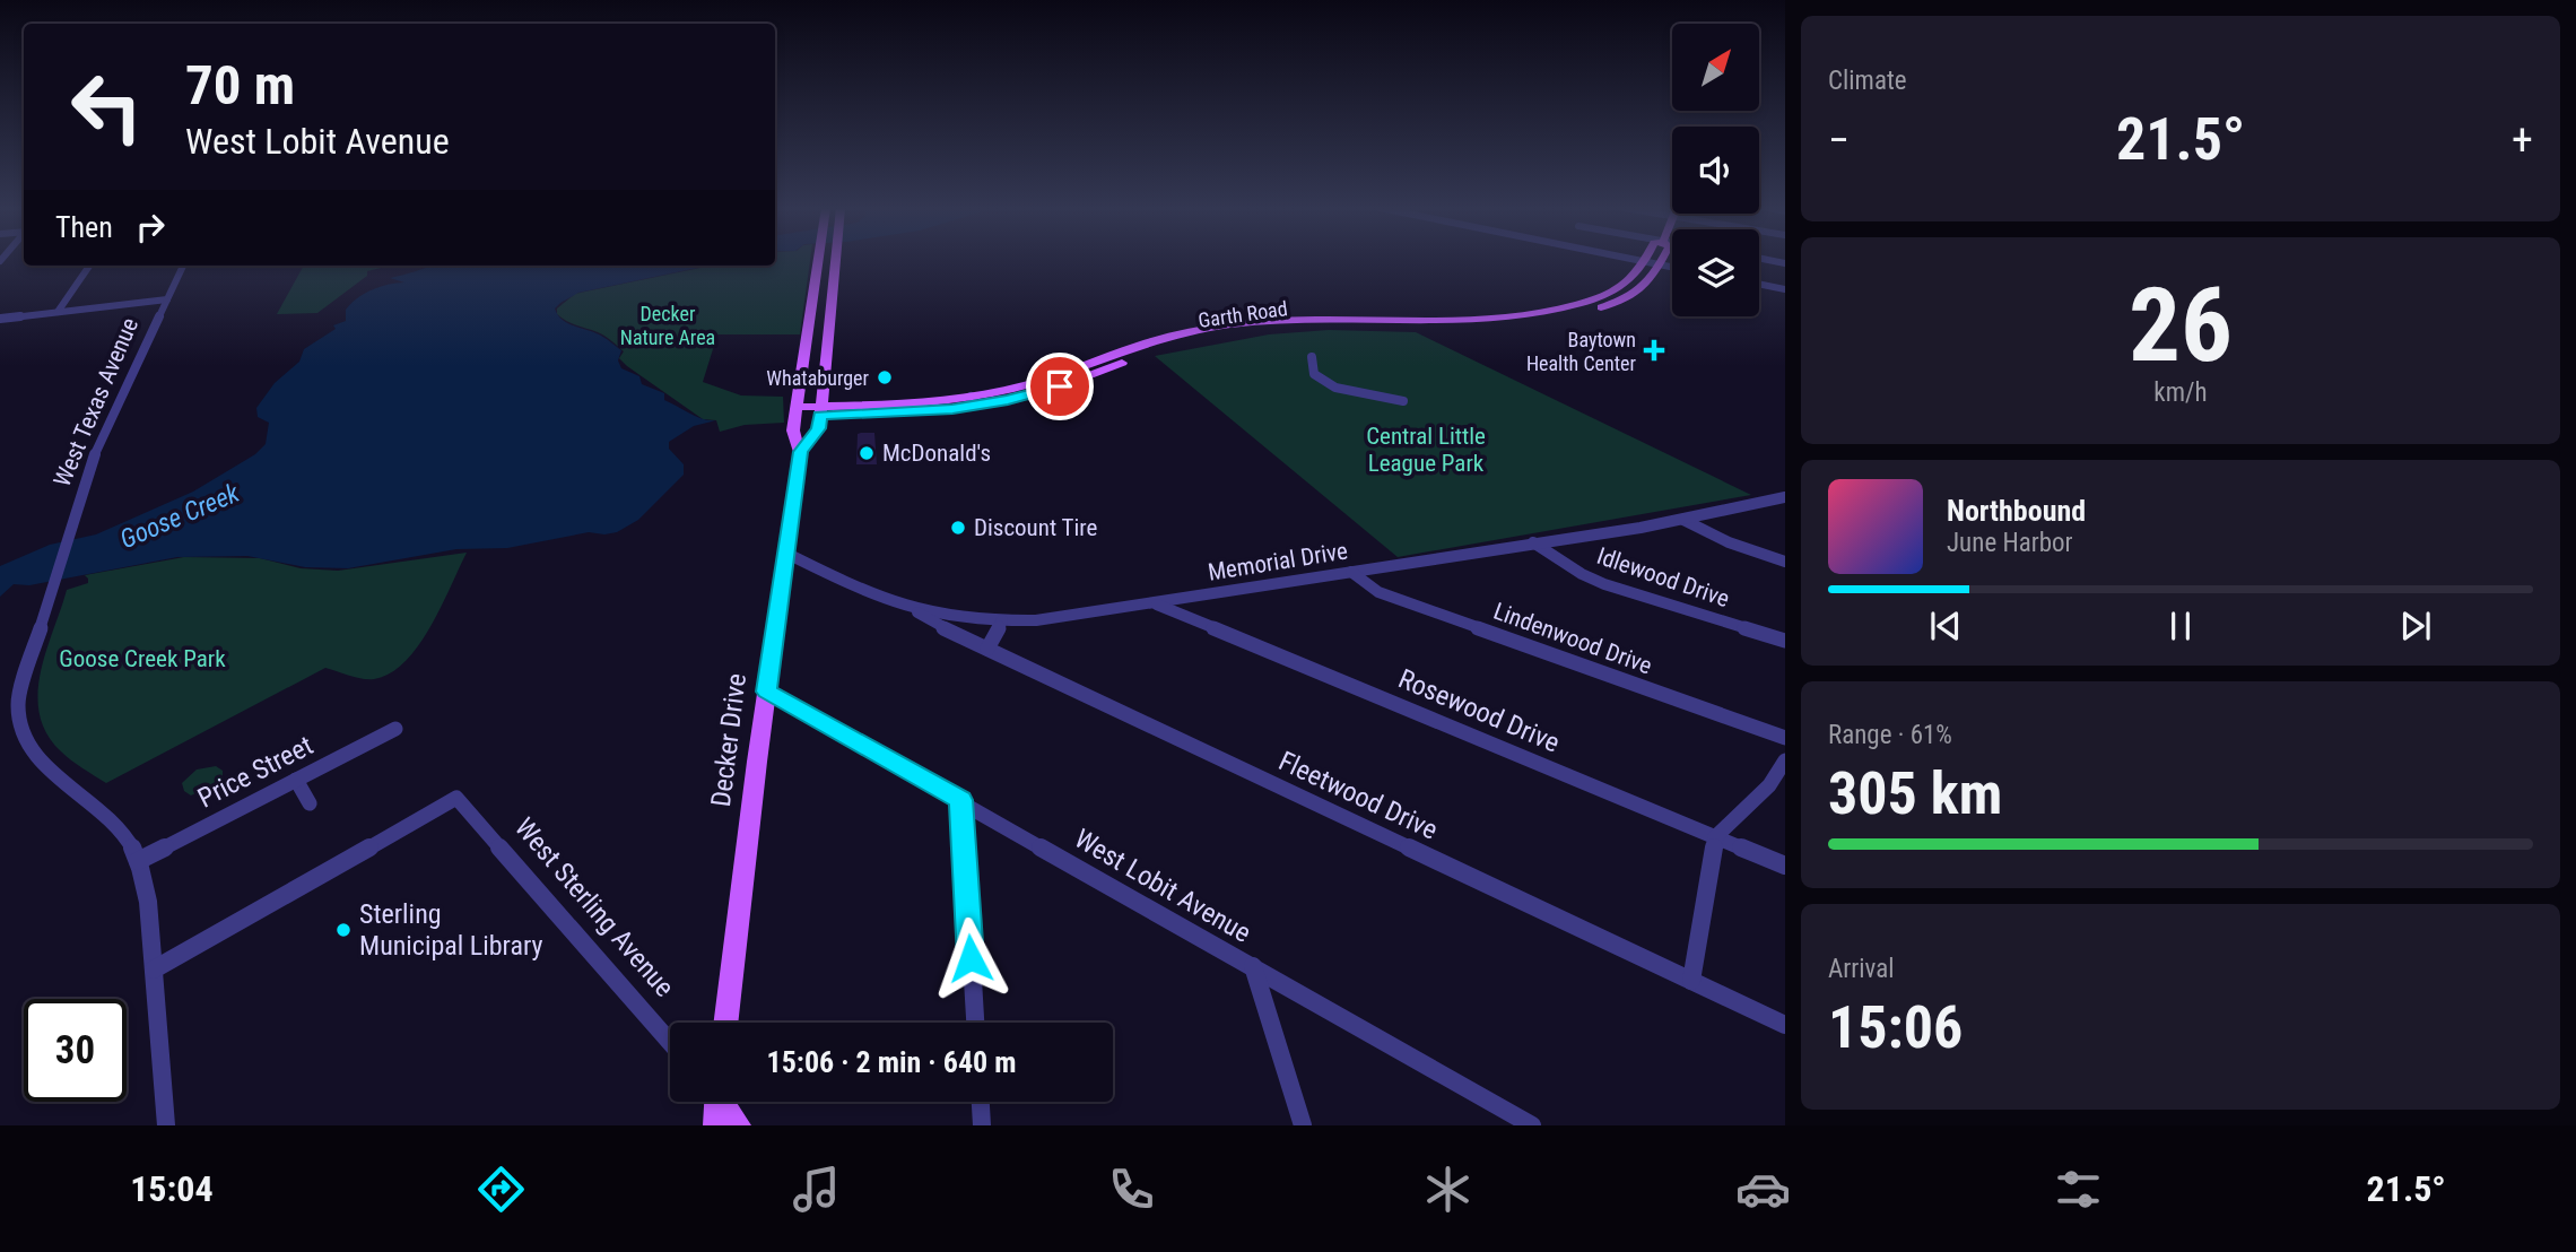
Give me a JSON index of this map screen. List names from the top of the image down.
{
  "streets": {
    "main road": ["Garth Road", "Decker Drive"],
    "street": [
      "West Texas Avenue",
      "Memorial Drive",
      "Idlewood Drive",
      "Lindenwood Drive",
      "Rosewood Drive",
      "Price Street",
      "Fleetwood Drive",
      "West Lobit Avenue",
      "West Sterling Avenue"
    ]
  },
  "crossings": [
    ["Garth Road", "Decker Drive"],
    ["West Texas Avenue", "Price Street"],
    ["West Texas Avenue", "West Sterling Avenue"],
    ["Memorial Drive", "Idlewood Drive"],
    ["Memorial Drive", "Lindenwood Drive"],
    ["Memorial Drive", "Rosewood Drive"],
    ["Memorial Drive", "Decker Drive"],
    ["Memorial Drive", "Fleetwood Drive"],
    ["Decker Drive", "West Lobit Avenue"]
  ],
  "water": ["Goose Creek"],
  "parks": ["Decker Nature Area", "Central Little League Park", "Goose Creek Park"],
  "places": {
    "health": ["Baytown Health Center"],
    "other": [
      "Whataburger",
      "McDonald's",
      "Discount Tire",
      "Sterling Municipal Library"
    ]
  },
  "north": "top right",
  "page": {
    "tile": [
      "Climate",
      ["26", "km/h"],
      ["Range · 61%", "305 km"],
      ["Arrival", "15:06"]
    ],
    "turn": ["70 m", "West Lobit Avenue"],
    "heat": ["−", "21.5°", "+"],
    "then": "Then",
    "song": ["Northbound", "June Harbor"],
    "limit": "30",
    "trip": "15:06 · 2 min · 640 m",
    "tabs": ["15:04", "21.5°"]
  }
}
